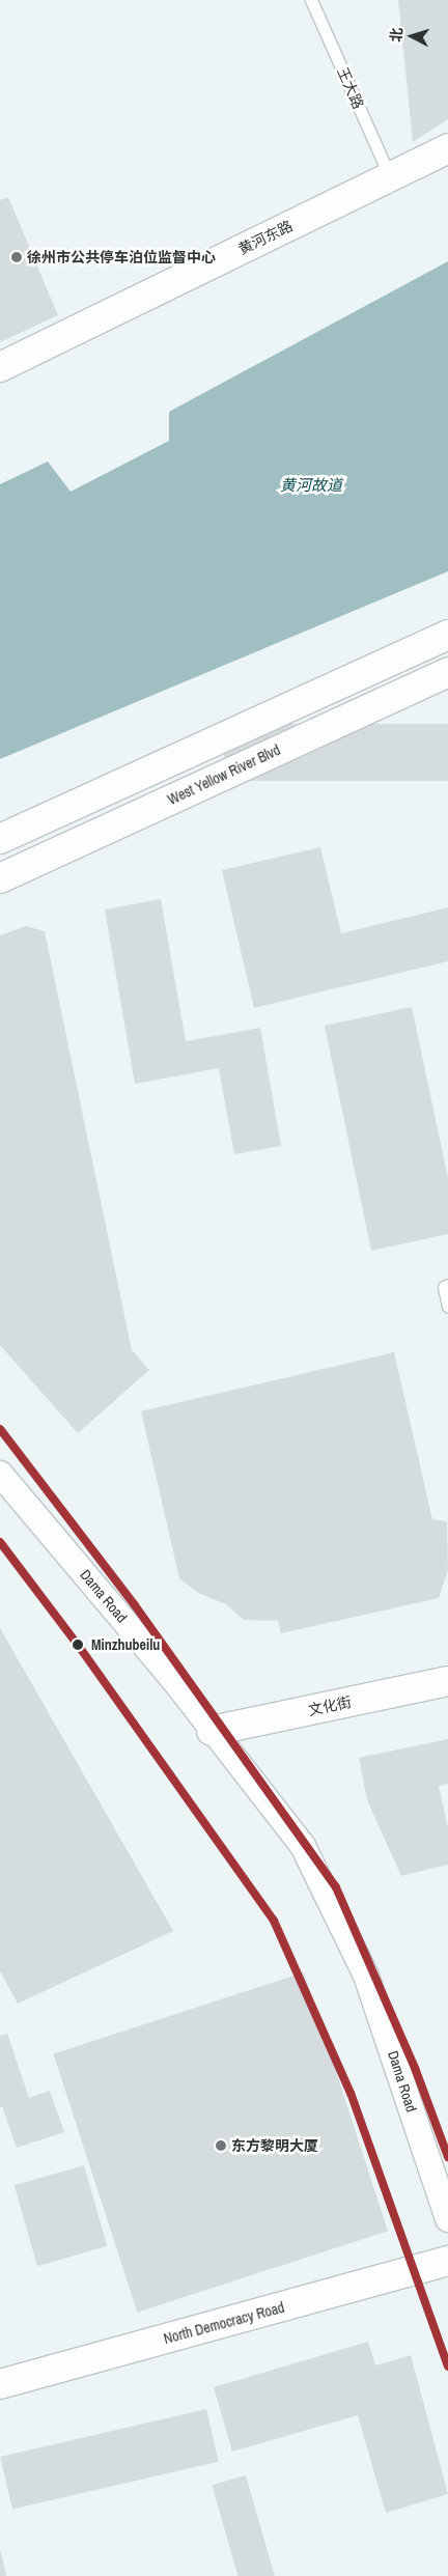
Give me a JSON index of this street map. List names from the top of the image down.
{
  "streets": {
    "street": [
      "黄河东路",
      "West Yellow River Blvd",
      "Dama Road",
      "文化街",
      "North Democracy Road"
    ],
    "lane": ["王大路"]
  },
  "crossings": [
    ["王大路", "黄河东路"],
    ["Dama Road", "文化街"]
  ],
  "water": ["黄河故道"],
  "places": ["徐州市公共停车泊位监督中心", "Minzhubeilu", "东方黎明大厦"],
  "north": "left"
}
